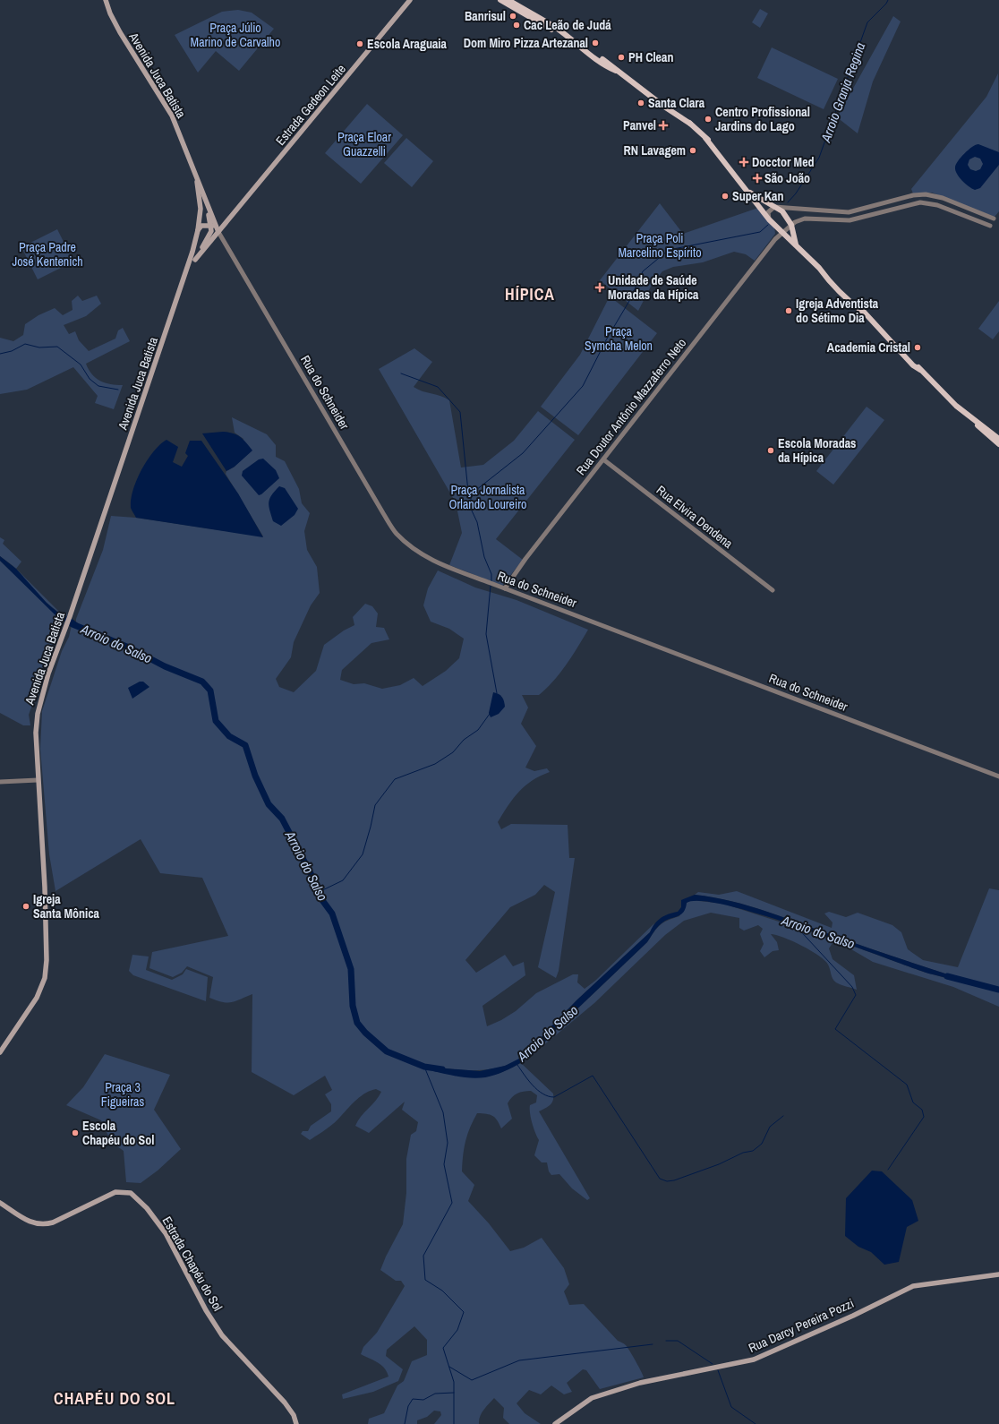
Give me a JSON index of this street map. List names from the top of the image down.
{
  "streets": {
    "main road": [
      "Avenida Juca Batista",
      "Estrada Gedeon Leite",
      "Estrada Chapéu do Sol",
      "Rua Darcy Pereira Pozzi"
    ],
    "street": ["Rua do Schneider", "Rua Doutor Antônio Mazzaferro Neto", "Rua Elvira Dendena"]
  },
  "crossings": [
    ["Avenida Juca Batista", "Estrada Gedeon Leite"],
    ["Avenida Juca Batista", "Rua do Schneider"],
    ["Estrada Gedeon Leite", "Rua do Schneider"],
    ["Rua do Schneider", "Rua Doutor Antônio Mazzaferro Neto"],
    ["Rua Doutor Antônio Mazzaferro Neto", "Rua Elvira Dendena"]
  ],
  "districts": ["HÍPICA", "CHAPÉU DO SOL"],
  "water": ["Arroio Granja Regina", "Arroio do Salso"],
  "parks": [
    "Praça Júlio Marino de Carvalho",
    "Praça Eloar Guazzelli",
    "Praça Poli Marcelino Espírito",
    "Praça Padre José Kentenich",
    "Praça Symcha Melon",
    "Praça Jornalista Orlando Loureiro",
    "Praça 3 Figueiras"
  ],
  "places": {
    "other": [
      "Banrisul",
      "Cac Leão de Judá",
      "Dom Miro Pizza Artezanal",
      "Escola Araguaia",
      "PH Clean",
      "Santa Clara",
      "Centro Profissional Jardins do Lago",
      "RN Lavagem",
      "Super Kan",
      "Igreja Adventista do Sétimo Dia",
      "Academia Cristal",
      "Escola Moradas da Hípica",
      "Igreja Santa Mônica",
      "Escola Chapéu do Sol"
    ],
    "health": [
      "Panvel",
      "Docctor Med",
      "São João",
      "Unidade de Saúde Moradas da Hípica"
    ]
  }
}
